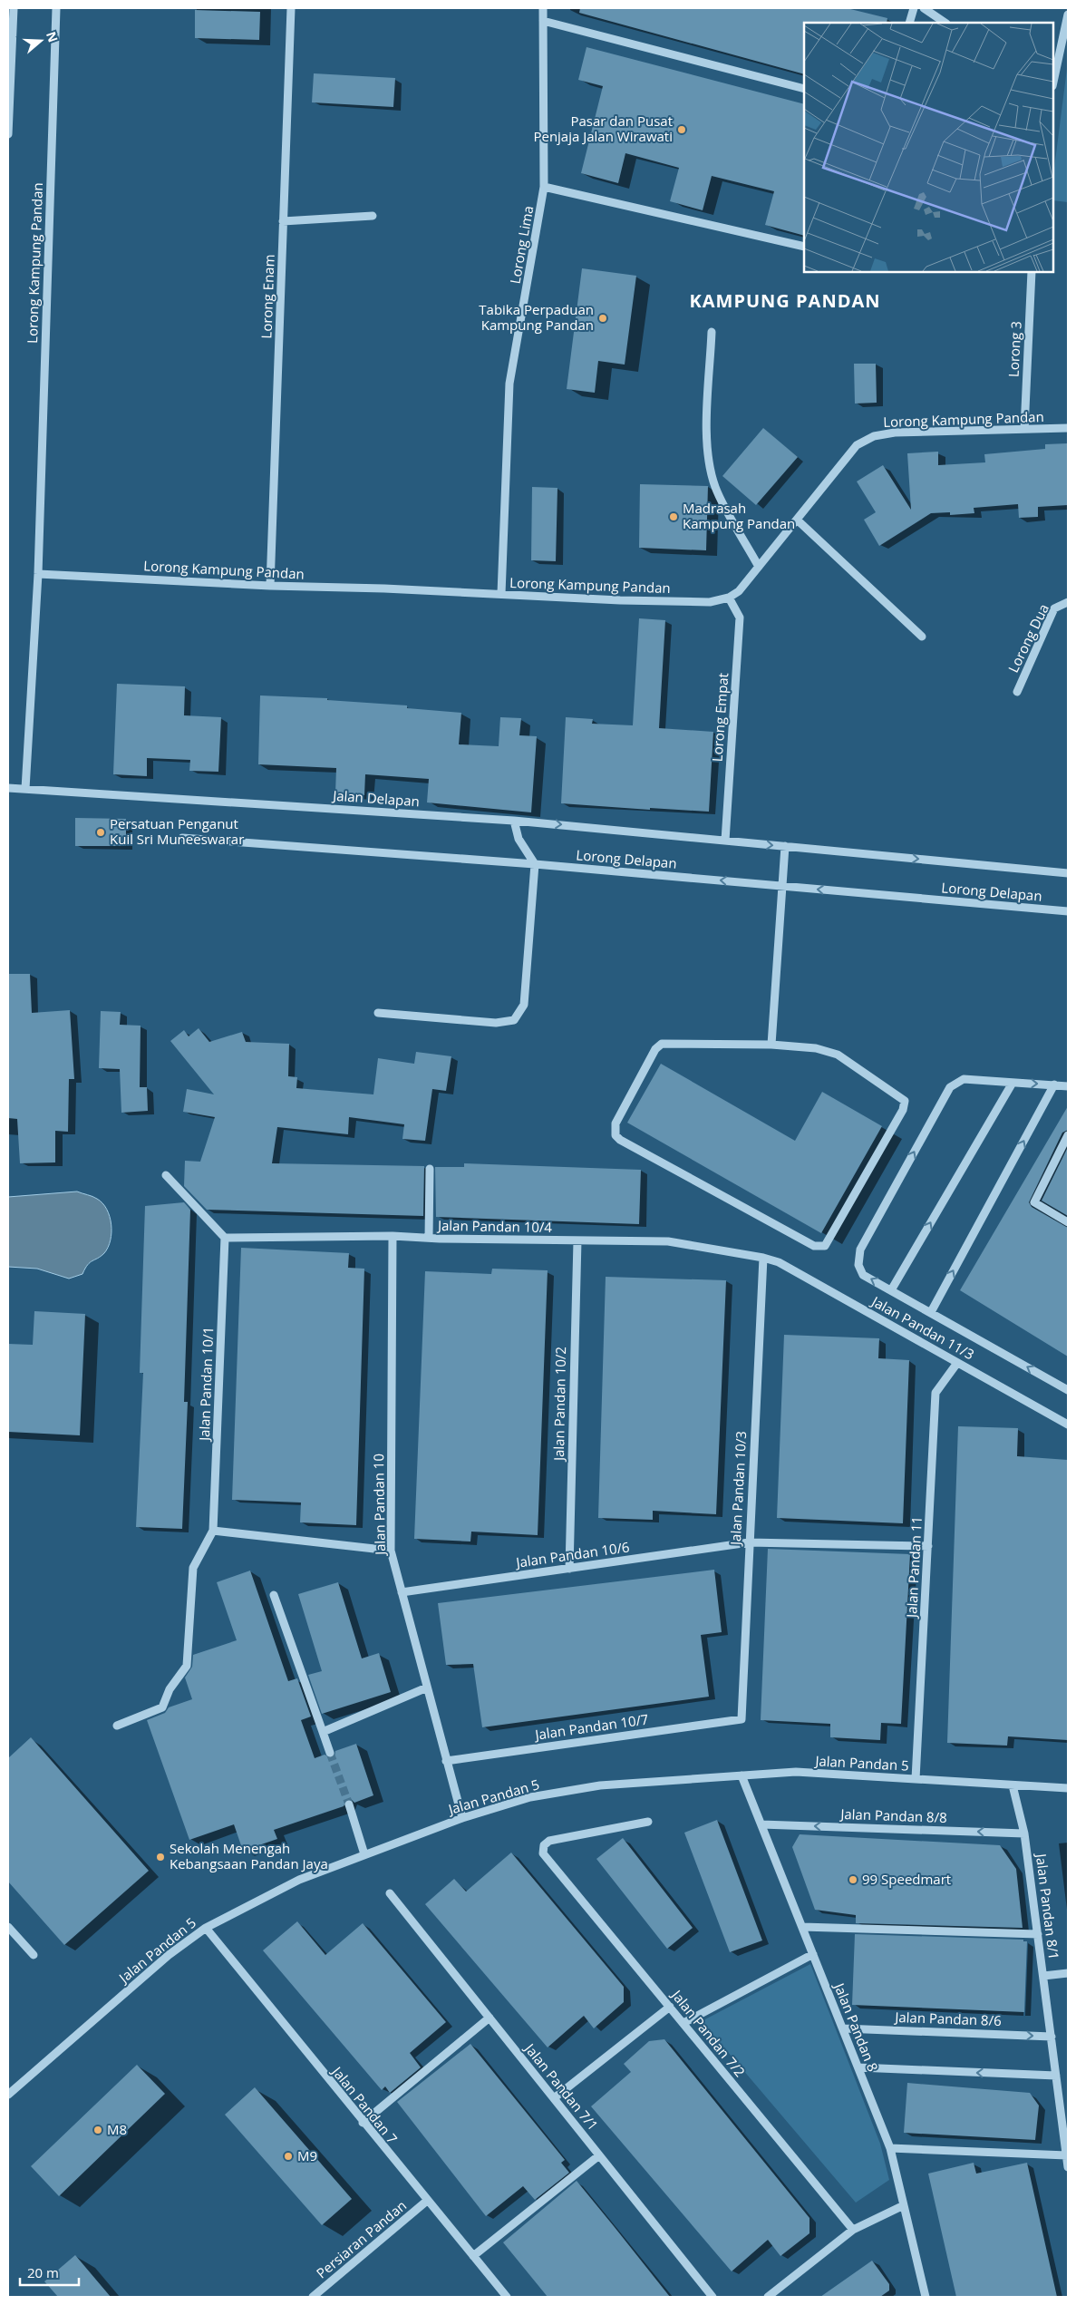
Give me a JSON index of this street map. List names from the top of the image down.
{
  "streets": {
    "street": [
      "Lorong Lima",
      "Lorong Kampung Pandan",
      "Lorong Enam",
      "Lorong 3",
      "Lorong Dua",
      "Lorong Empat",
      "Jalan Delapan",
      "Lorong Delapan",
      "Jalan Pandan 10/4",
      "Jalan Pandan 11/3",
      "Jalan Pandan 10/1",
      "Jalan Pandan 10/2",
      "Jalan Pandan 10/3",
      "Jalan Pandan 10",
      "Jalan Pandan 10/6",
      "Jalan Pandan 11",
      "Jalan Pandan 10/7",
      "Jalan Pandan 5",
      "Jalan Pandan 8/8",
      "Jalan Pandan 8/1",
      "Jalan Pandan 8/6",
      "Jalan Pandan 8",
      "Jalan Pandan 7/2",
      "Jalan Pandan 7/1",
      "Jalan Pandan 7",
      "Persiaran Pandan"
    ]
  },
  "crossings": [
    ["Lorong Lima", "Lorong Kampung Pandan"],
    ["Lorong Kampung Pandan", "Lorong Enam"],
    ["Lorong Kampung Pandan", "Lorong 3"],
    ["Lorong Kampung Pandan", "Lorong Empat"],
    ["Lorong Kampung Pandan", "Jalan Delapan"],
    ["Lorong Empat", "Jalan Delapan"],
    ["Lorong Empat", "Lorong Delapan"],
    ["Jalan Delapan", "Lorong Delapan"],
    ["Jalan Pandan 10/4", "Jalan Pandan 11/3"],
    ["Jalan Pandan 10/4", "Jalan Pandan 10/1"],
    ["Jalan Pandan 10/4", "Jalan Pandan 10/2"],
    ["Jalan Pandan 10/4", "Jalan Pandan 10/3"],
    ["Jalan Pandan 10/4", "Jalan Pandan 10"],
    ["Jalan Pandan 11/3", "Jalan Pandan 10/3"],
    ["Jalan Pandan 11/3", "Jalan Pandan 11"],
    ["Jalan Pandan 10/2", "Jalan Pandan 10/6"],
    ["Jalan Pandan 10/3", "Jalan Pandan 10/6"],
    ["Jalan Pandan 10/3", "Jalan Pandan 10/7"],
    ["Jalan Pandan 10", "Jalan Pandan 10/6"],
    ["Jalan Pandan 10", "Jalan Pandan 10/7"],
    ["Jalan Pandan 10", "Jalan Pandan 5"],
    ["Jalan Pandan 10/6", "Jalan Pandan 11"],
    ["Jalan Pandan 11", "Jalan Pandan 5"],
    ["Jalan Pandan 5", "Jalan Pandan 8/1"],
    ["Jalan Pandan 5", "Jalan Pandan 8"],
    ["Jalan Pandan 5", "Jalan Pandan 7"],
    ["Jalan Pandan 8/8", "Jalan Pandan 8/1"],
    ["Jalan Pandan 8/8", "Jalan Pandan 8"],
    ["Jalan Pandan 8/1", "Jalan Pandan 8/6"],
    ["Jalan Pandan 8/6", "Jalan Pandan 8"],
    ["Jalan Pandan 7", "Persiaran Pandan"]
  ],
  "one_way": ["Jalan Pandan 8/8"],
  "districts": ["KAMPUNG PANDAN"],
  "places": [
    "Pasar dan Pusat Penjaja Jalan Wirawati",
    "Tabika Perpaduan Kampung Pandan",
    "Madrasah Kampung Pandan",
    "Persatuan Penganut Kuil Sri Muneeswarar",
    "Sekolah Menengah Kebangsaan Pandan Jaya",
    "99 Speedmart",
    "M8",
    "M9"
  ],
  "scale_bar": "20 m",
  "north": "right"
}
